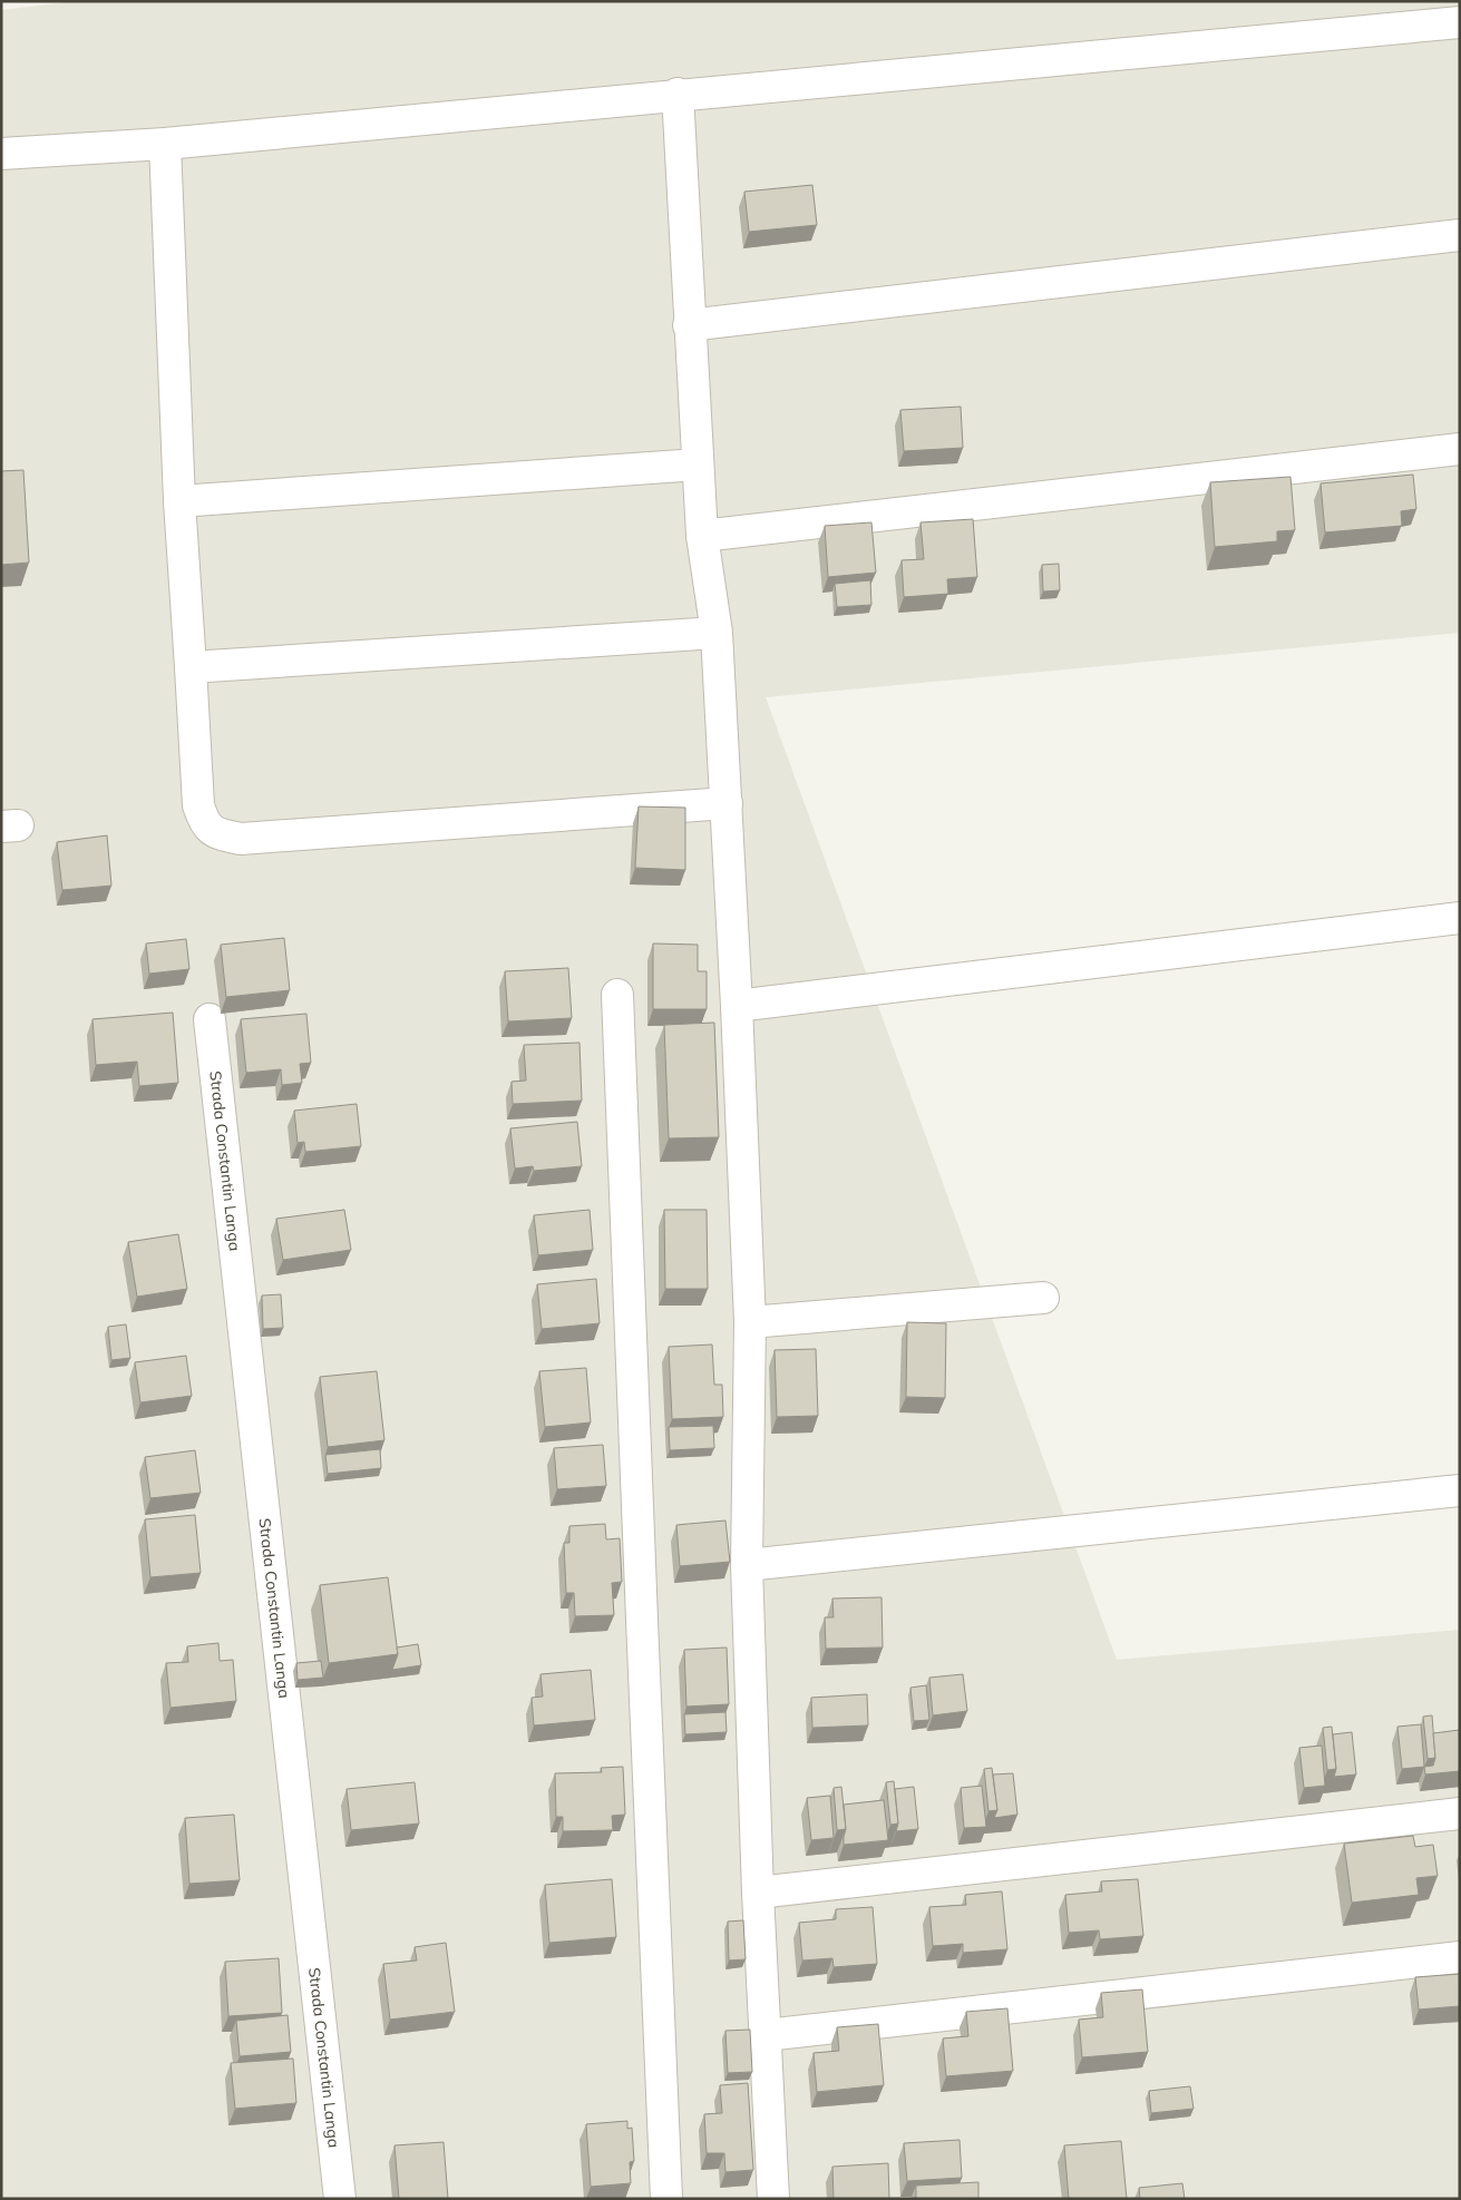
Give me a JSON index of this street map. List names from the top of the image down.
{
  "streets": {
    "street": ["Strada Constantin Langa"]
  }
}
